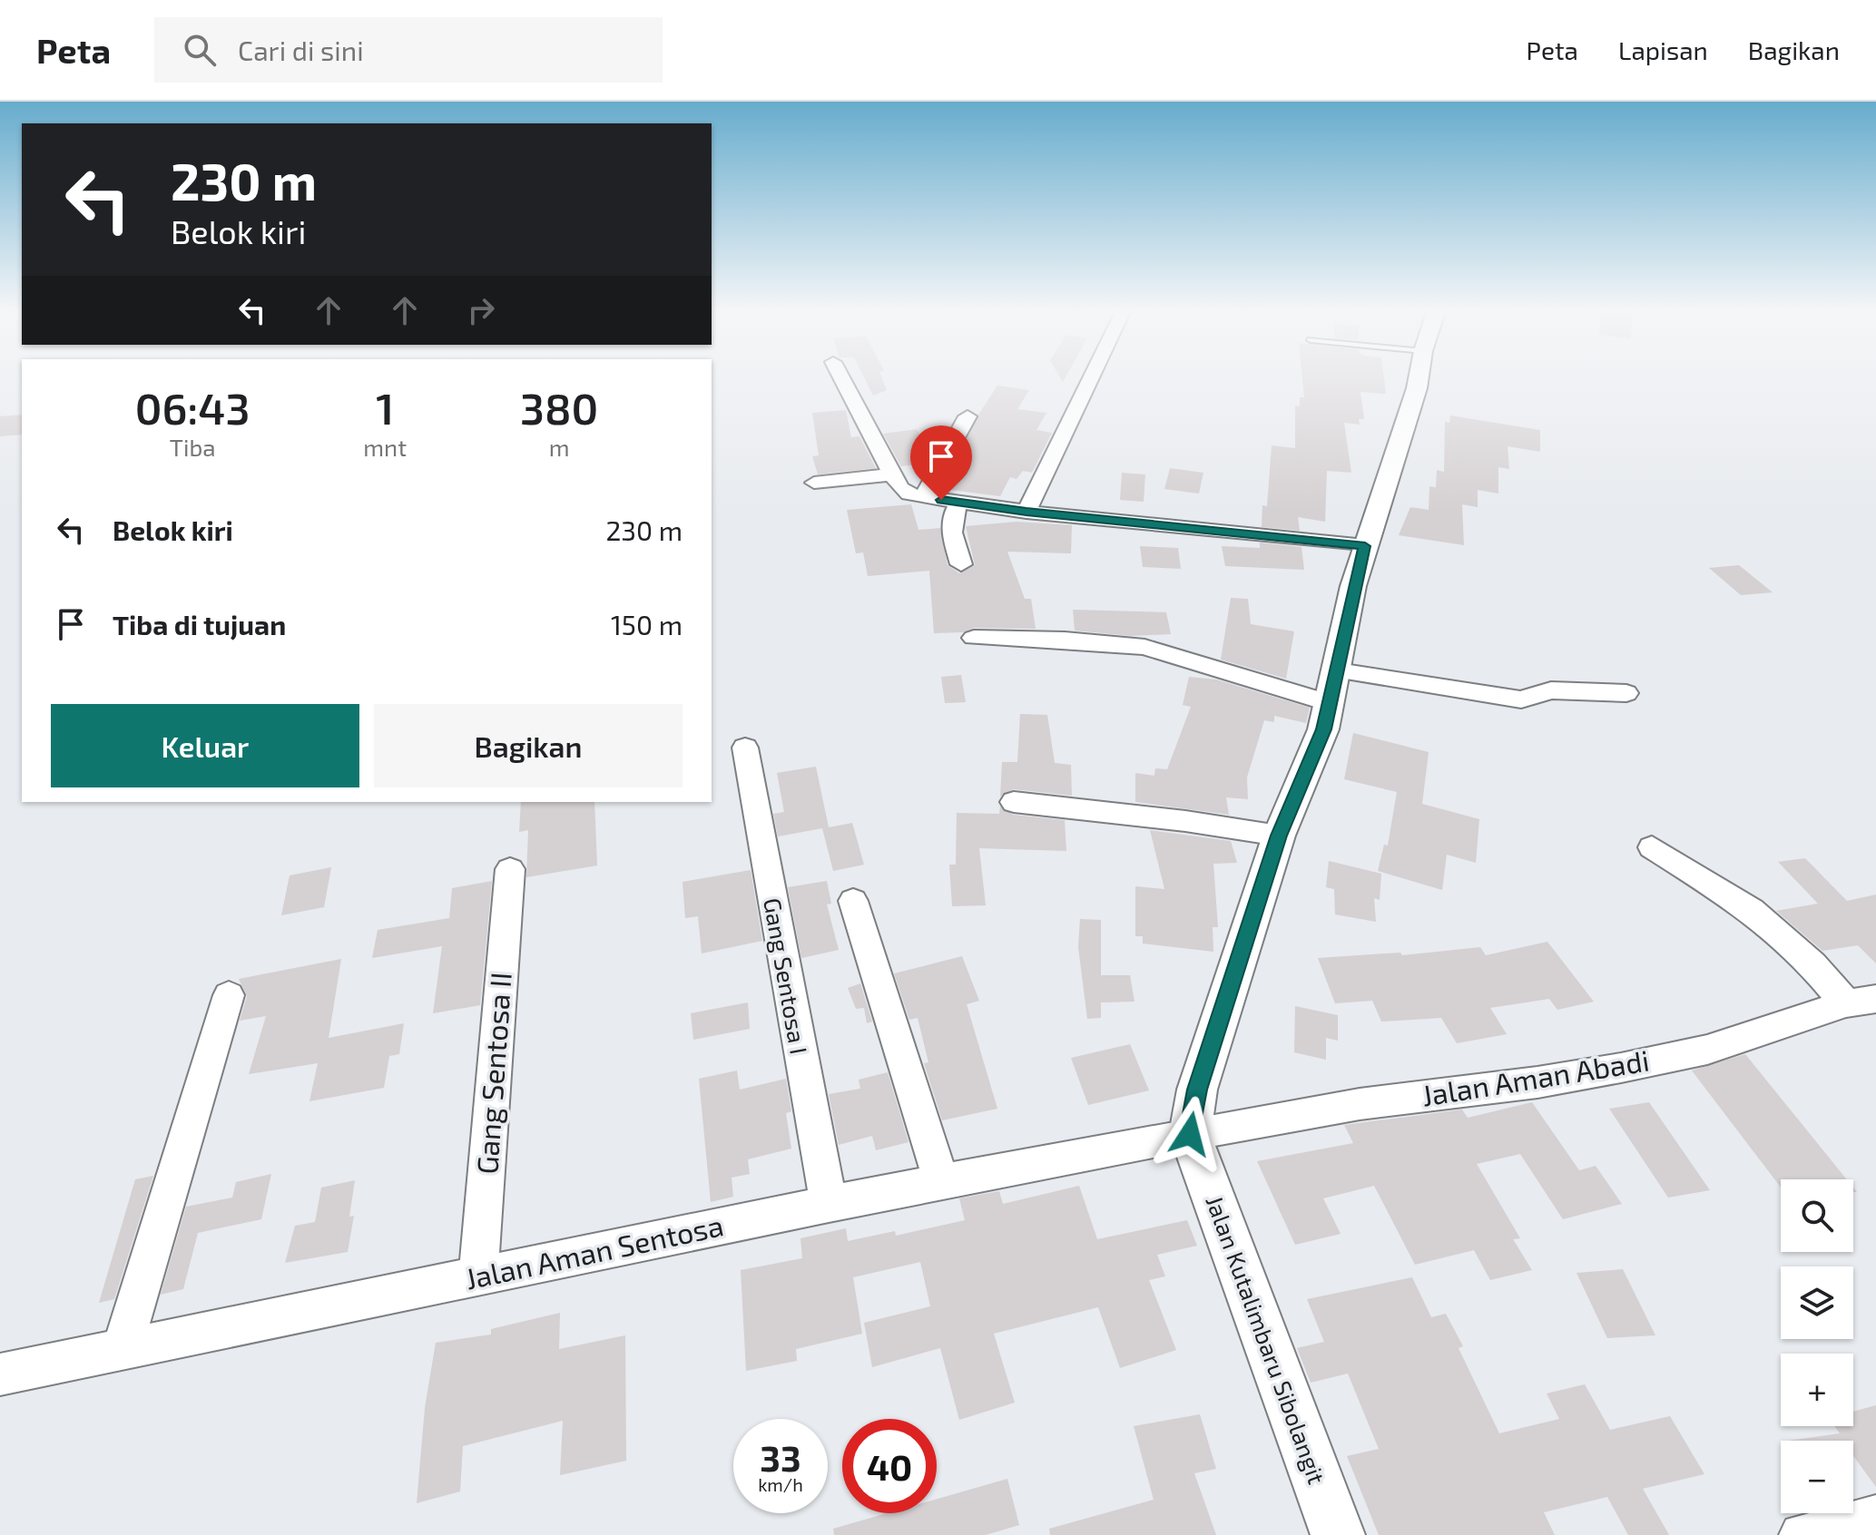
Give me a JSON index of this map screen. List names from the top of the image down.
{
  "streets": {
    "street": [
      "Gang Sentosa I",
      "Gang Sentosa II",
      "Jalan Aman Abadi",
      "Jalan Aman Sentosa",
      "Jalan Kutalimbaru Sibolangit"
    ]
  },
  "crossings": [
    ["Gang Sentosa I", "Jalan Aman Sentosa"],
    ["Gang Sentosa II", "Jalan Aman Sentosa"],
    ["Jalan Aman Abadi", "Jalan Aman Sentosa"],
    ["Jalan Aman Abadi", "Jalan Kutalimbaru Sibolangit"],
    ["Jalan Aman Sentosa", "Jalan Kutalimbaru Sibolangit"]
  ],
  "page": {
    "header": "Peta",
    "search": "Cari di sini",
    "nav": ["Peta", "Lapisan", "Bagikan"],
    "turn": ["230 m", "Belok kiri"],
    "eta": [
      "06:43",
      "Tiba",
      "1",
      "mnt",
      "380",
      "m"
    ],
    "list": [
      {
        "name": "Belok kiri",
        "value": "230 m"
      },
      {
        "name": "Tiba di tujuan",
        "value": "150 m"
      }
    ],
    "buttons": ["Keluar", "Bagikan"],
    "map_buttons": ["+", "−"],
    "speed": "33 km/h",
    "limit": "40"
  }
}
